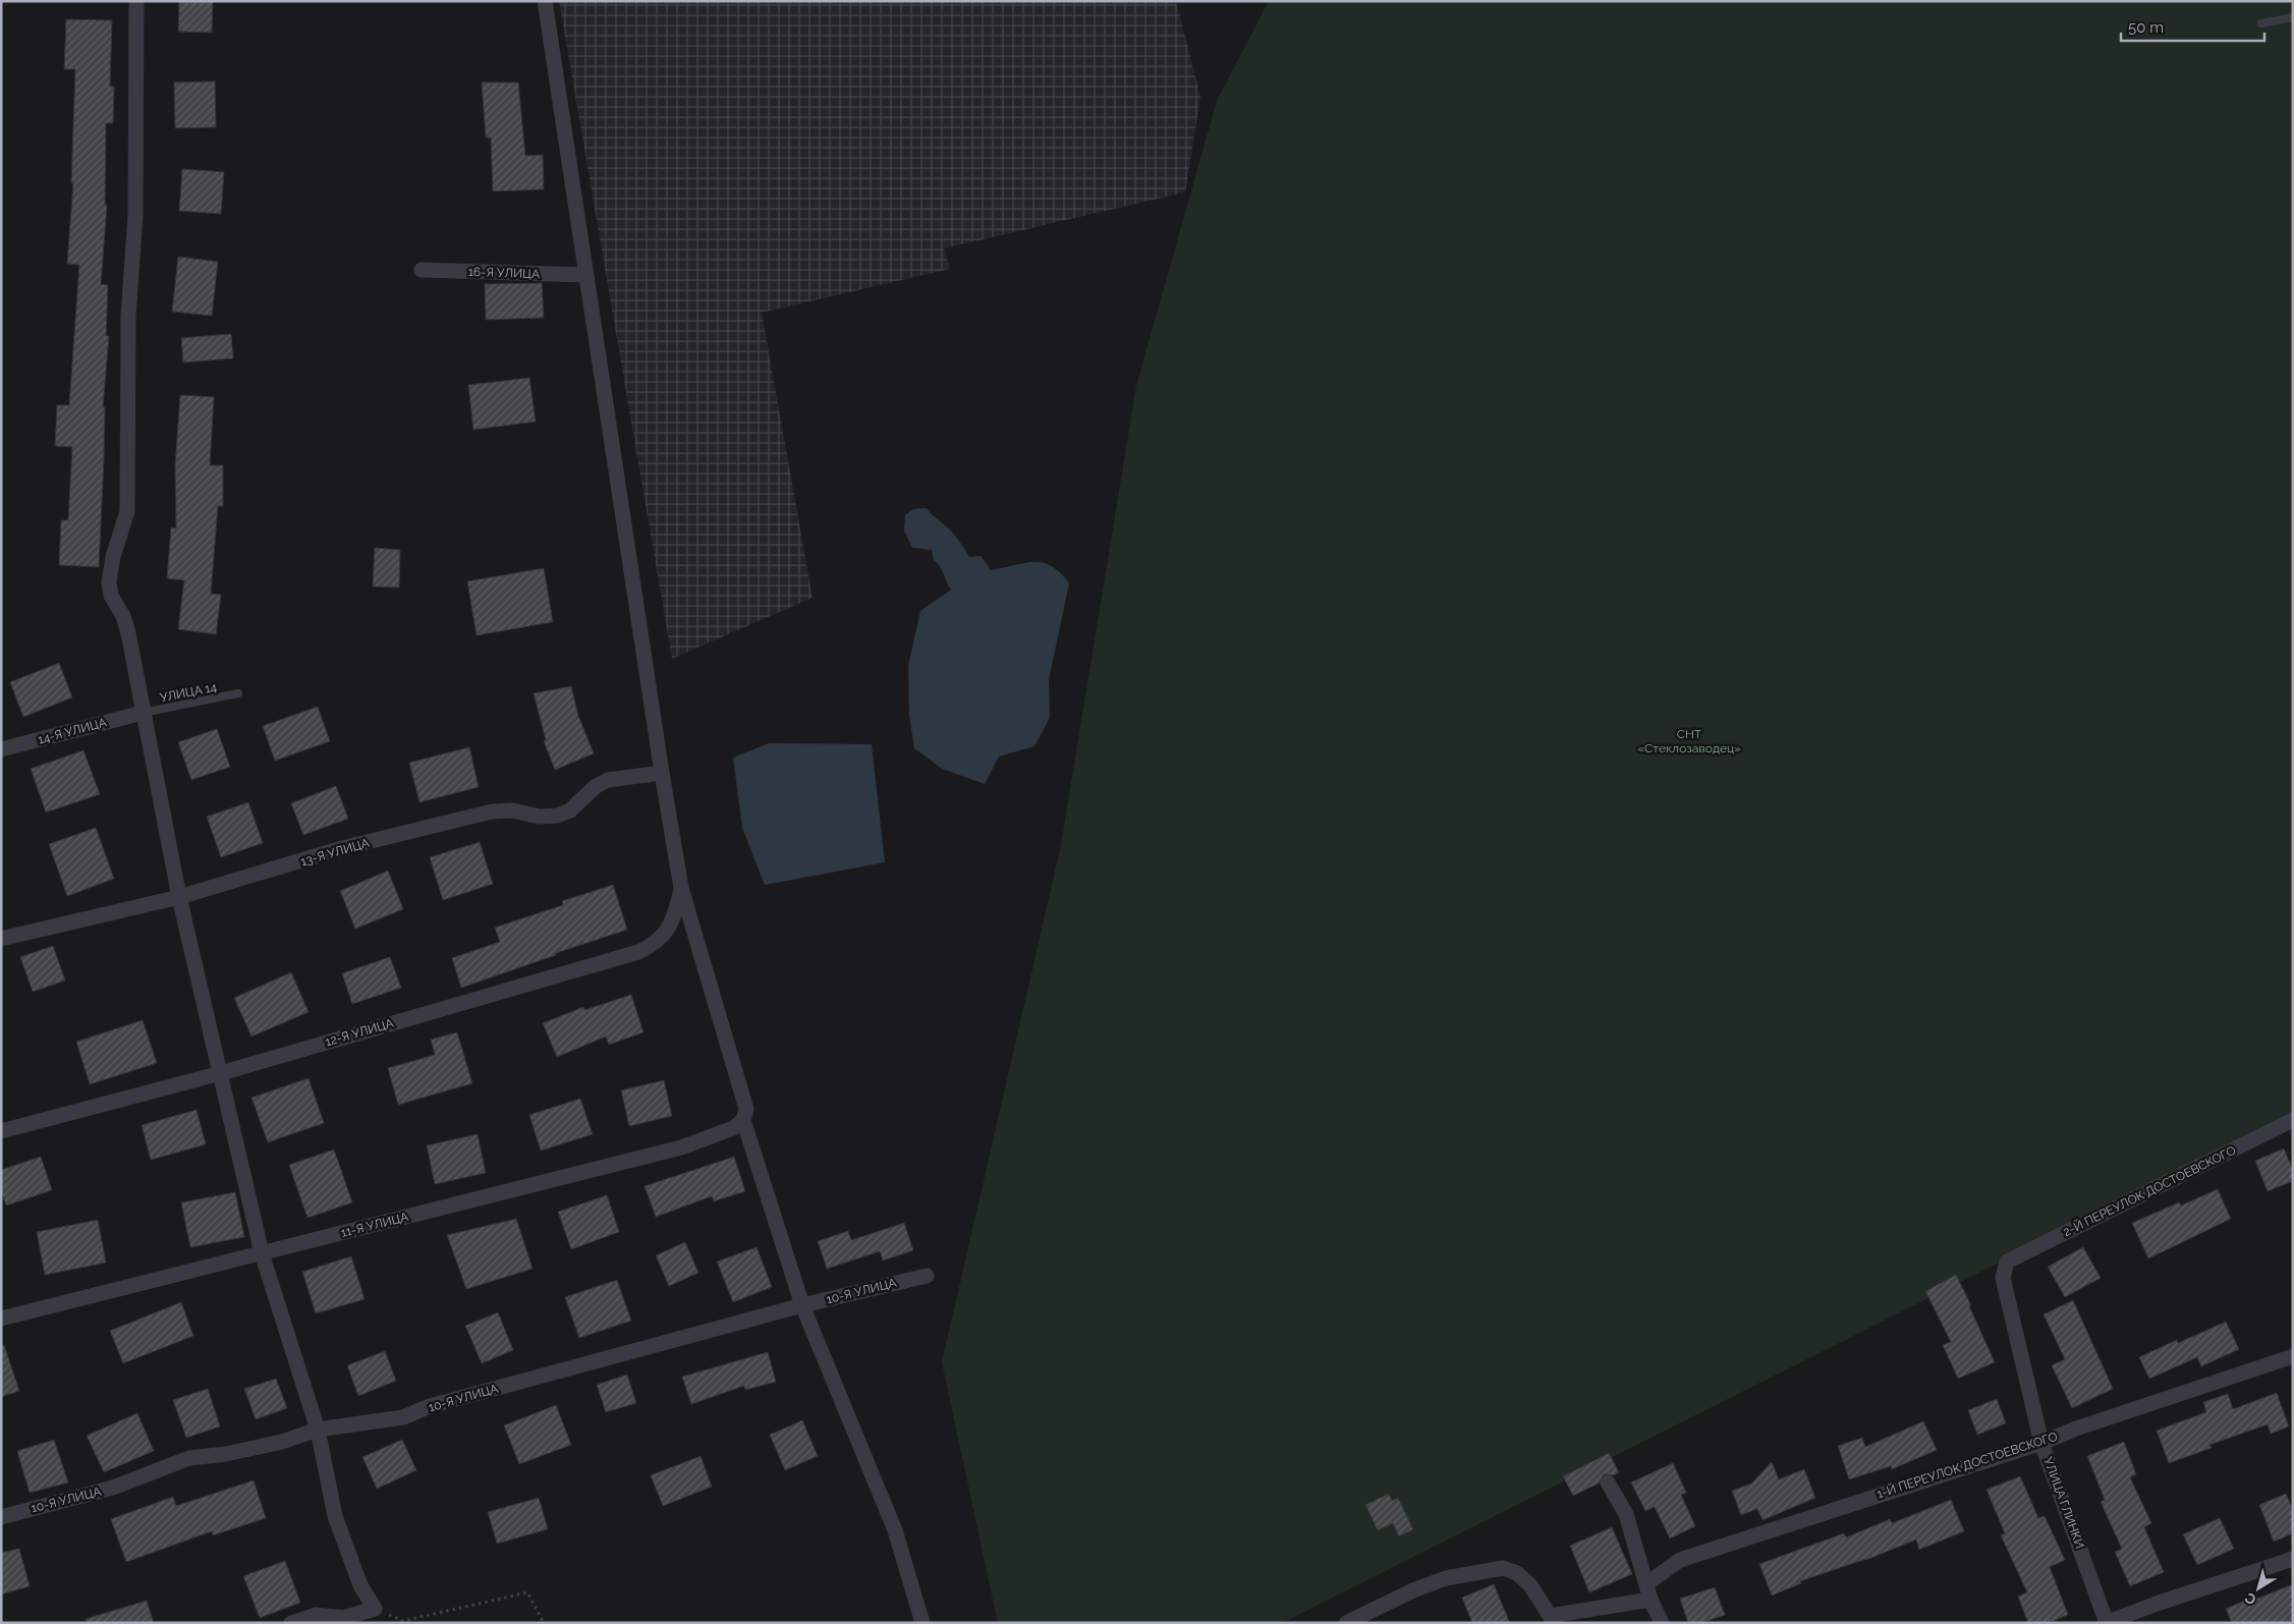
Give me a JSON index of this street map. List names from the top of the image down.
{
  "streets": {
    "street": [
      "16-Я УЛИЦА",
      "14-Я УЛИЦА",
      "13-Я УЛИЦА",
      "12-Я УЛИЦА",
      "2-Й ПЕРЕУЛОК ДОСТОЕВСКОГО",
      "11-Я УЛИЦА",
      "10-Я УЛИЦА",
      "1-Й ПЕРЕУЛОК ДОСТОЕВСКОГО",
      "УЛИЦА ГЛИНКИ"
    ],
    "lane": ["УЛИЦА 14"]
  },
  "crossings": [
    ["УЛИЦА 14", "14-Я УЛИЦА"],
    ["2-Й ПЕРЕУЛОК ДОСТОЕВСКОГО", "УЛИЦА ГЛИНКИ"],
    ["1-Й ПЕРЕУЛОК ДОСТОЕВСКОГО", "УЛИЦА ГЛИНКИ"]
  ],
  "parks": ["СНТ «Стеклозаводец»"],
  "scale_bar": "50 m",
  "north": "bottom left"
}
